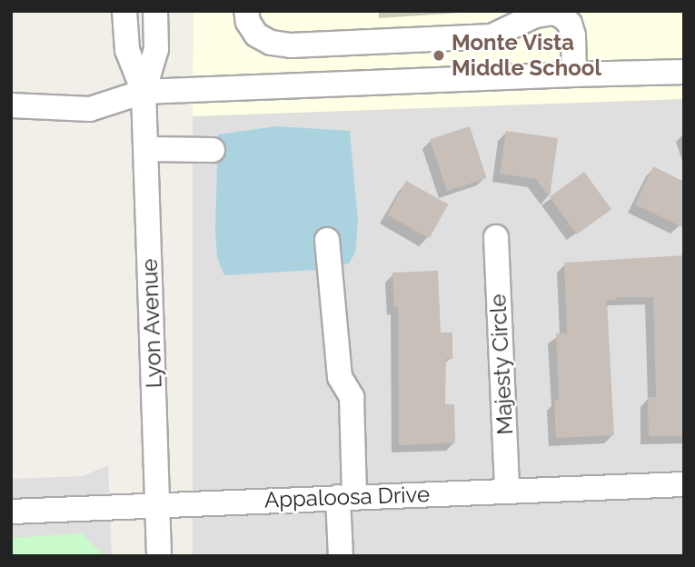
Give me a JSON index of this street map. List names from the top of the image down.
{
  "streets": {
    "street": ["Lyon Avenue", "Majesty Circle", "Appaloosa Drive"]
  },
  "crossings": [
    ["Lyon Avenue", "Appaloosa Drive"],
    ["Majesty Circle", "Appaloosa Drive"]
  ],
  "places": ["Monte Vista Middle School"]
}
